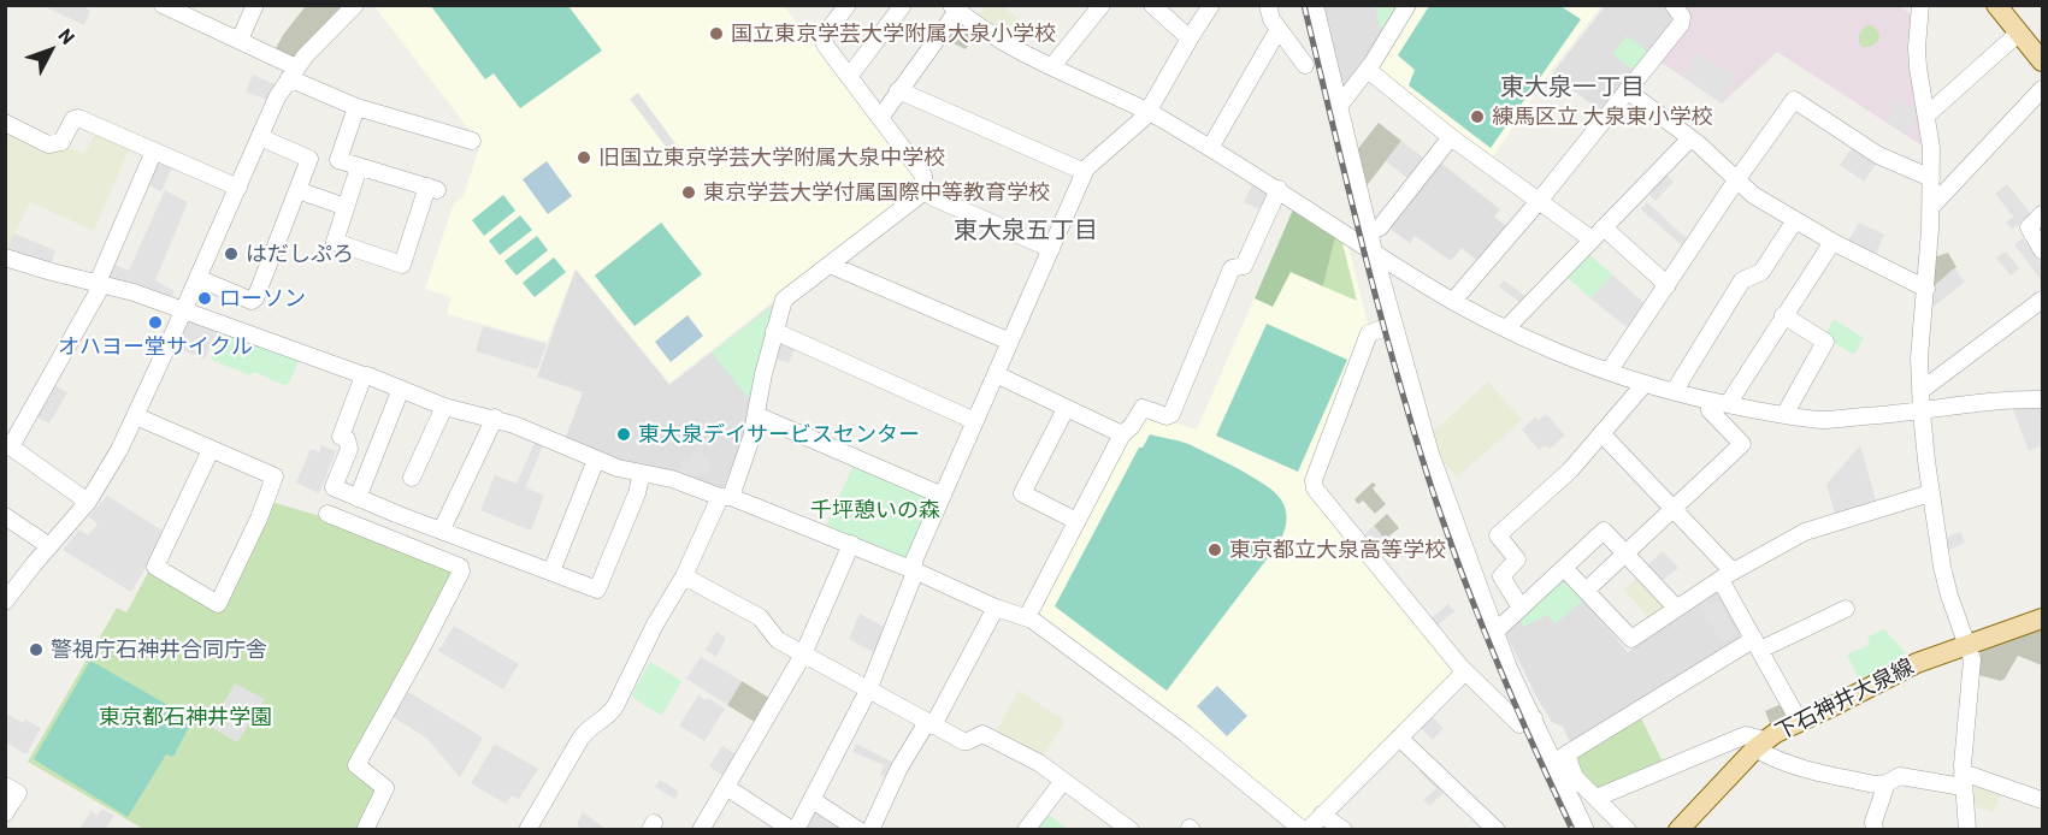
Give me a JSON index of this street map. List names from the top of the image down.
{
  "streets": {
    "main road": ["下石神井大泉線"]
  },
  "districts": ["東大泉一丁目", "東大泉五丁目"],
  "parks": ["千坪憩いの森", "東京都石神井学園"],
  "places": [
    "国立東京学芸大学附属大泉小学校",
    "練馬区立 大泉東小学校",
    "旧国立東京学芸大学附属大泉中学校",
    "東京学芸大学付属国際中等教育学校",
    "はだしぷろ",
    "ローソン",
    "オハヨー堂サイクル",
    "東大泉デイサービスセンター",
    "東京都立大泉高等学校",
    "警視庁石神井合同庁舎"
  ],
  "north": "top right"
}
